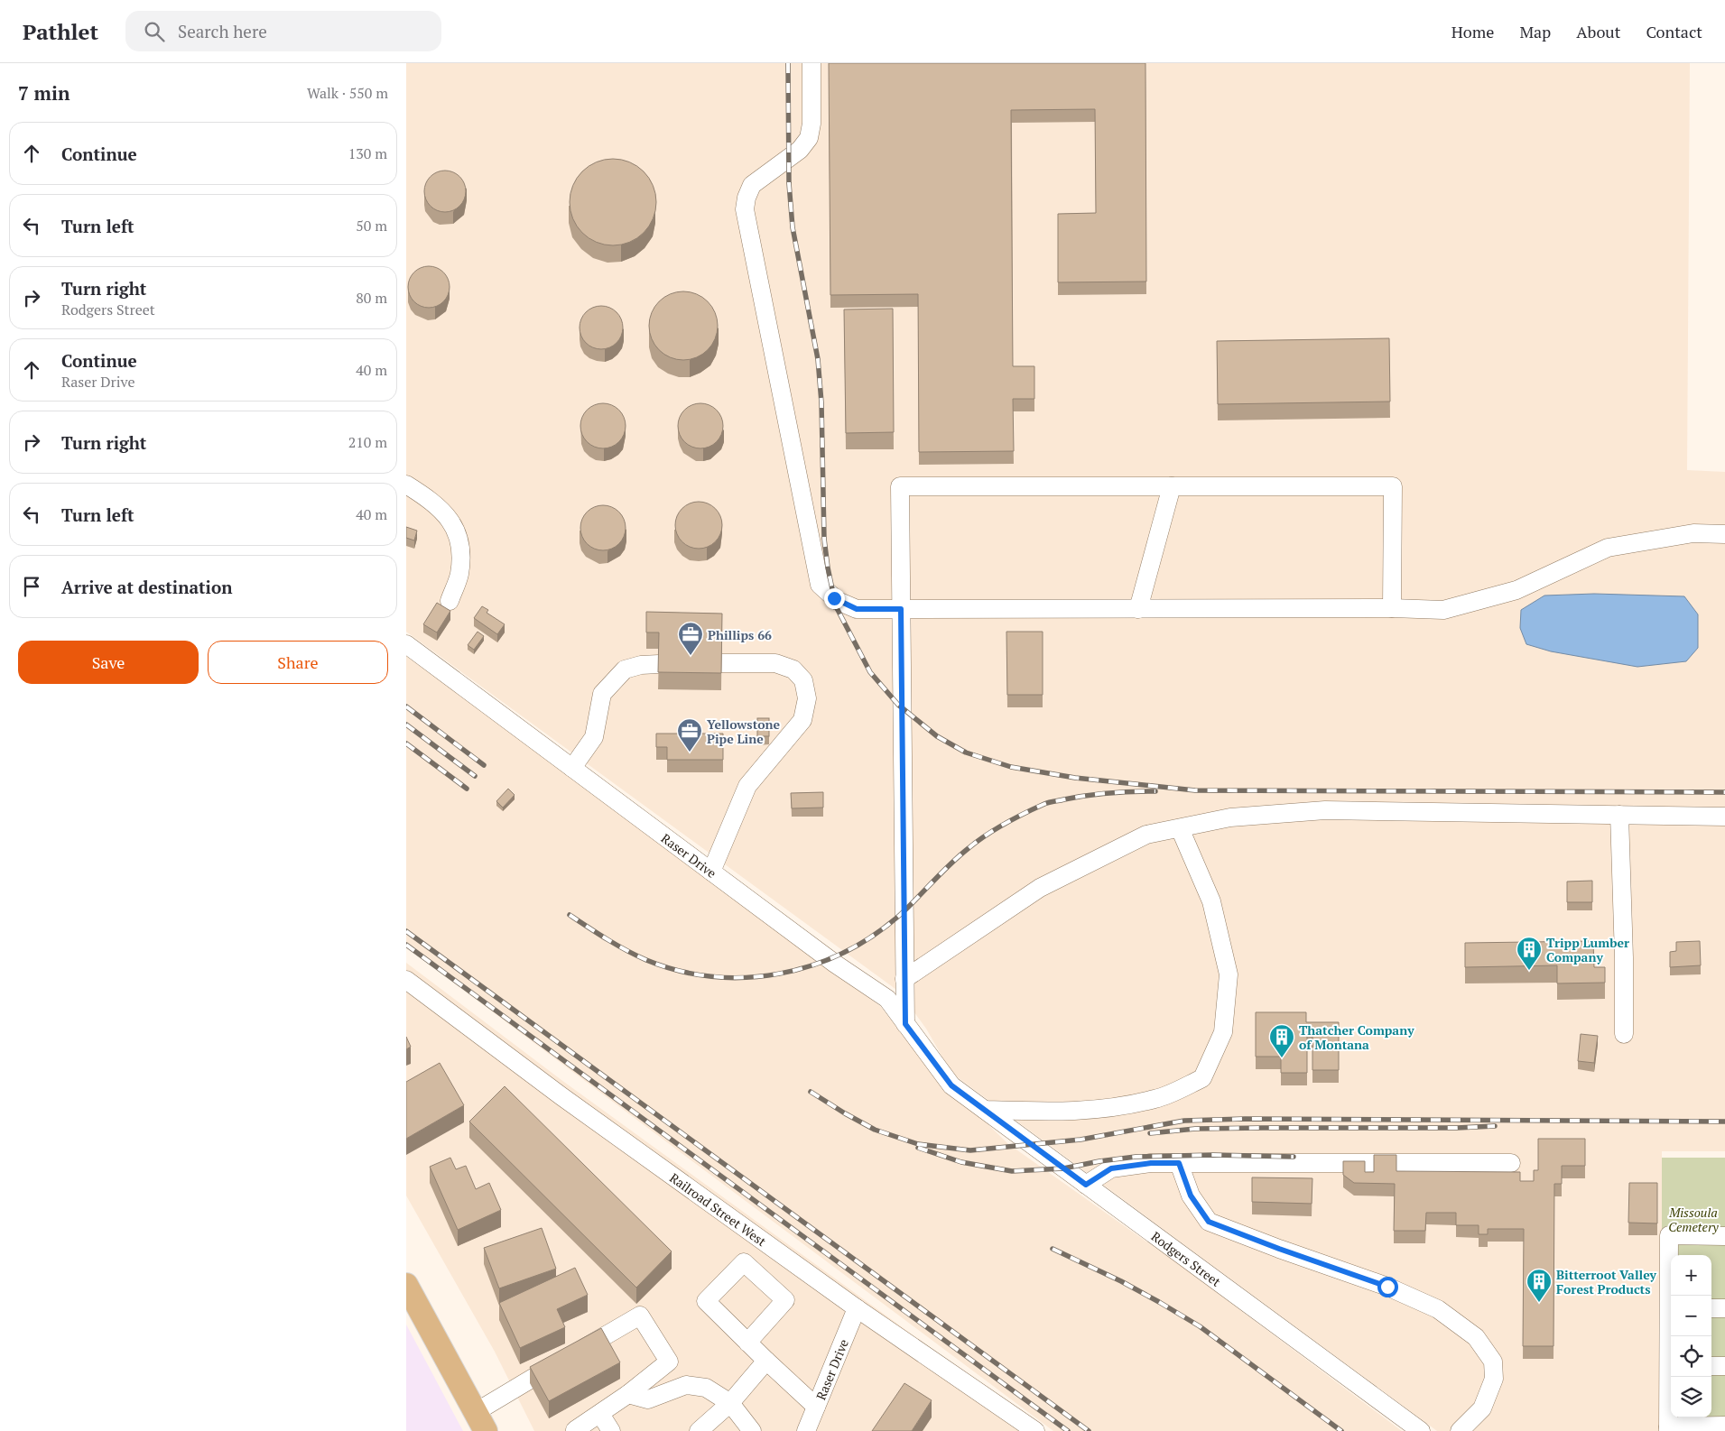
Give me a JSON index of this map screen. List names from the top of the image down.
{
  "streets": {
    "street": ["Raser Drive", "Railroad Street West", "Rodgers Street"]
  },
  "crossings": [
    ["Raser Drive", "Railroad Street West"],
    ["Raser Drive", "Rodgers Street"]
  ],
  "parks": ["Missoula Cemetery"],
  "places": {
    "office": ["Phillips 66", "Yellowstone Pipe Line"],
    "building": ["Tripp Lumber Company", "Thatcher Company of Montana", "Bitterroot Valley Forest Products"]
  },
  "page": {
    "header": "Pathlet",
    "search": "Search here",
    "nav": [
      "Home",
      "Map",
      "About",
      "Contact"
    ],
    "heading": ["7 min", "Walk · 550 m"],
    "list": [
      ["Continue", "130 m"],
      ["Turn left", "50 m"],
      ["Turn right", "Rodgers Street", "80 m"],
      ["Continue", "Raser Drive", "40 m"],
      ["Turn right", "210 m"],
      ["Turn left", "40 m"],
      "Arrive at destination"
    ],
    "buttons": ["Save", "Share"],
    "map_buttons": ["+", "−"]
  }
}
